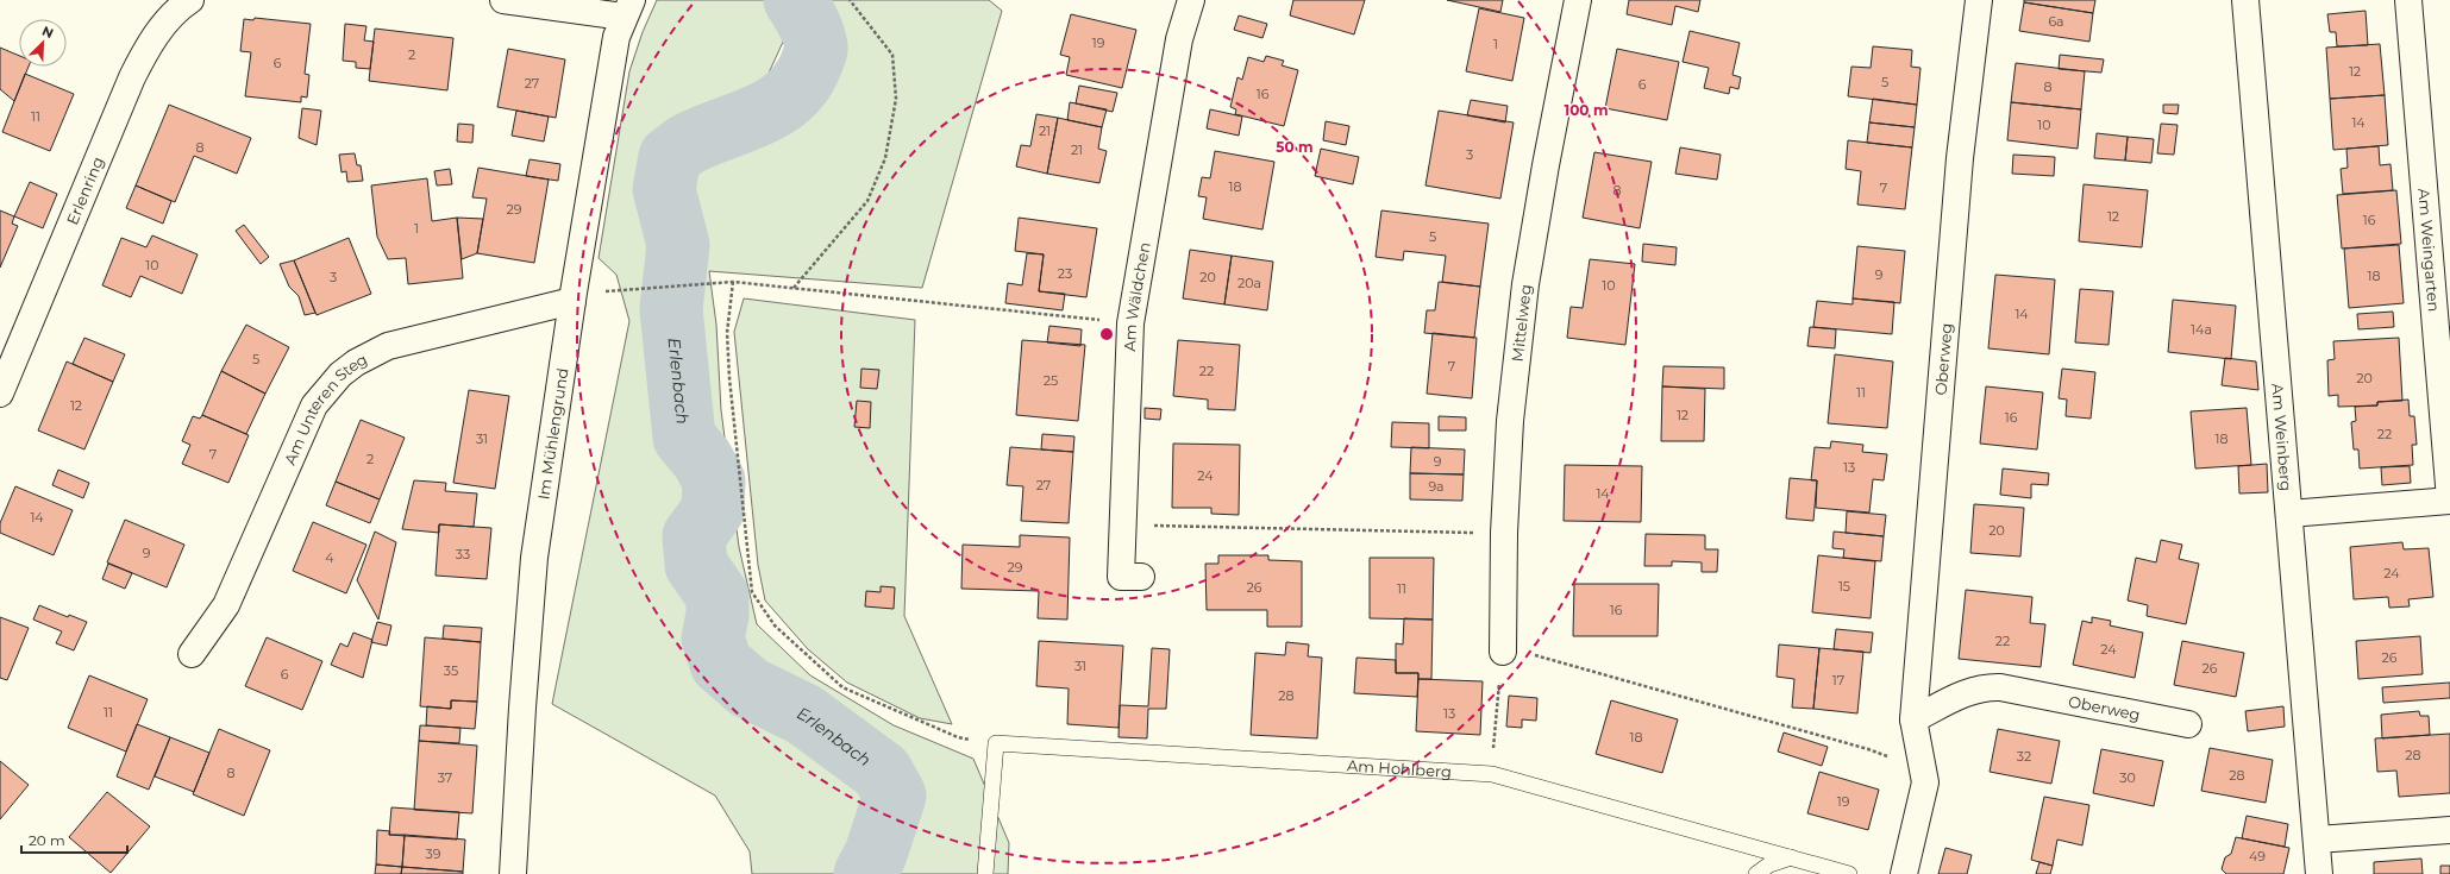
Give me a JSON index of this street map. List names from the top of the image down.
{
  "streets": {
    "street": [
      "Erlenring",
      "Am Weingarten",
      "Am Wäldchen",
      "Mittelweg",
      "Oberweg",
      "Am Unteren Steg",
      "Im Mühlengrund",
      "Am Weinberg"
    ],
    "lane": ["Am Hohlberg"]
  },
  "crossings": [
    ["Am Weingarten", "Am Weinberg"],
    ["Am Unteren Steg", "Im Mühlengrund"]
  ],
  "water": ["Erlenbach"],
  "house_numbers": [
    "6a",
    "19",
    "1",
    "2",
    "6",
    "12",
    "5",
    "27",
    "6",
    "8",
    "16",
    "11",
    "14",
    "10",
    "21",
    "8",
    "21",
    "3",
    "18",
    "7",
    "8",
    "29",
    "12",
    "16",
    "1",
    "5",
    "10",
    "23",
    "9",
    "18",
    "3",
    "20",
    "20a",
    "10",
    "14",
    "14a",
    "5",
    "7",
    "22",
    "20",
    "25",
    "11",
    "12",
    "12",
    "16",
    "22",
    "31",
    "18",
    "7",
    "2",
    "9",
    "13",
    "24",
    "27",
    "9a",
    "14",
    "14",
    "20",
    "9",
    "33",
    "4",
    "29",
    "24",
    "15",
    "26",
    "11",
    "16",
    "22",
    "24",
    "26",
    "31",
    "26",
    "35",
    "6",
    "17",
    "28",
    "11",
    "13",
    "18",
    "28",
    "32",
    "8",
    "28",
    "37",
    "30",
    "19",
    "39",
    "49"
  ],
  "scale_bar": "20 m",
  "north": "top right",
  "rings": ["100 m", "50 m"]
}
